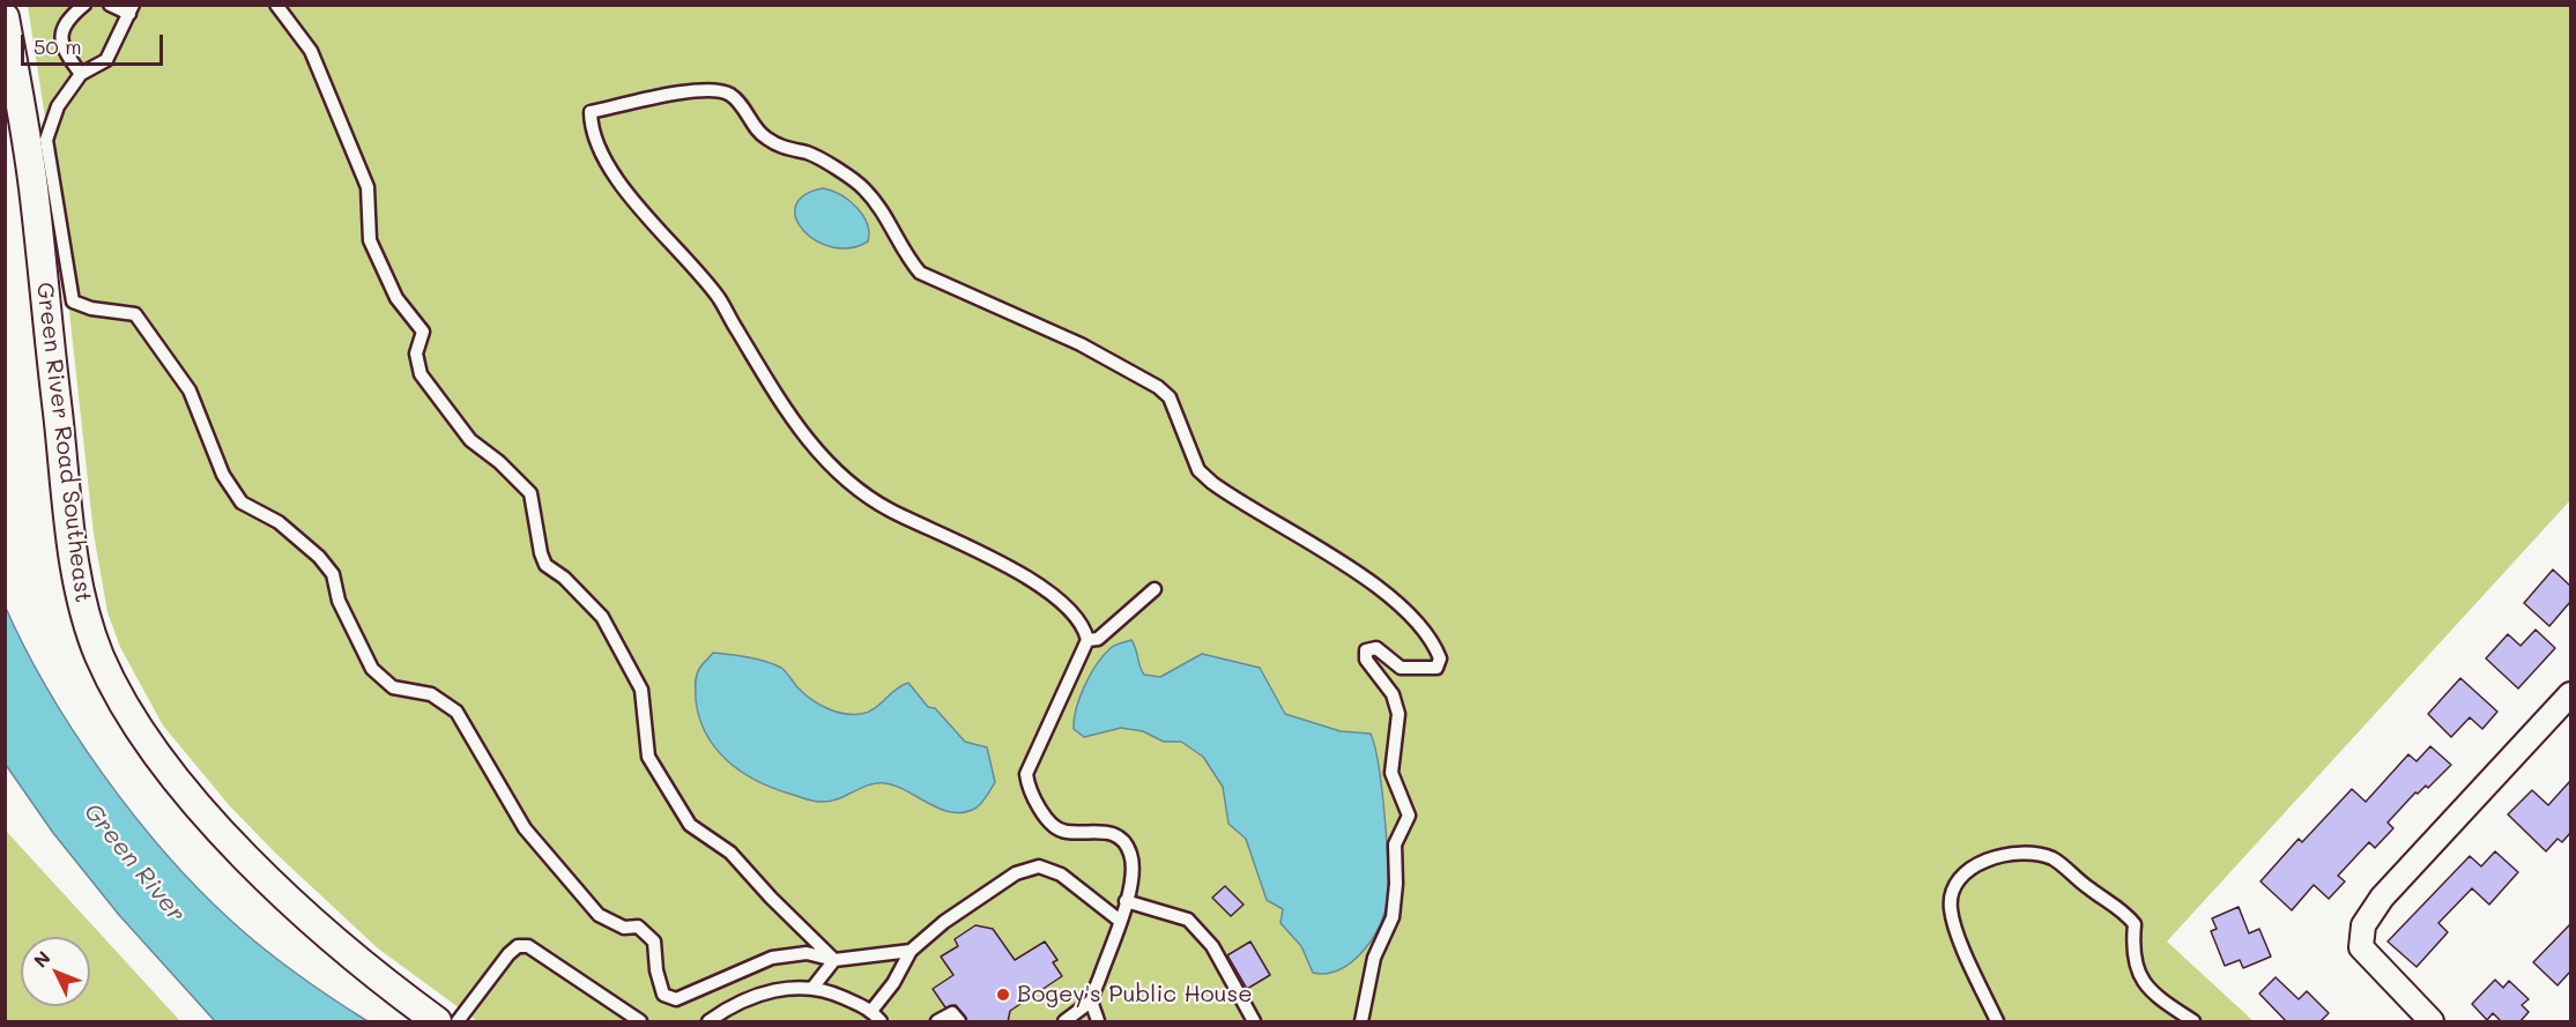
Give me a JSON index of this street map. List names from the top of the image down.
{
  "streets": {
    "street": ["Green River Road Southeast"]
  },
  "water": ["Green River"],
  "places": ["Bogey's Public House"],
  "scale_bar": "50 m",
  "north": "top left"
}
